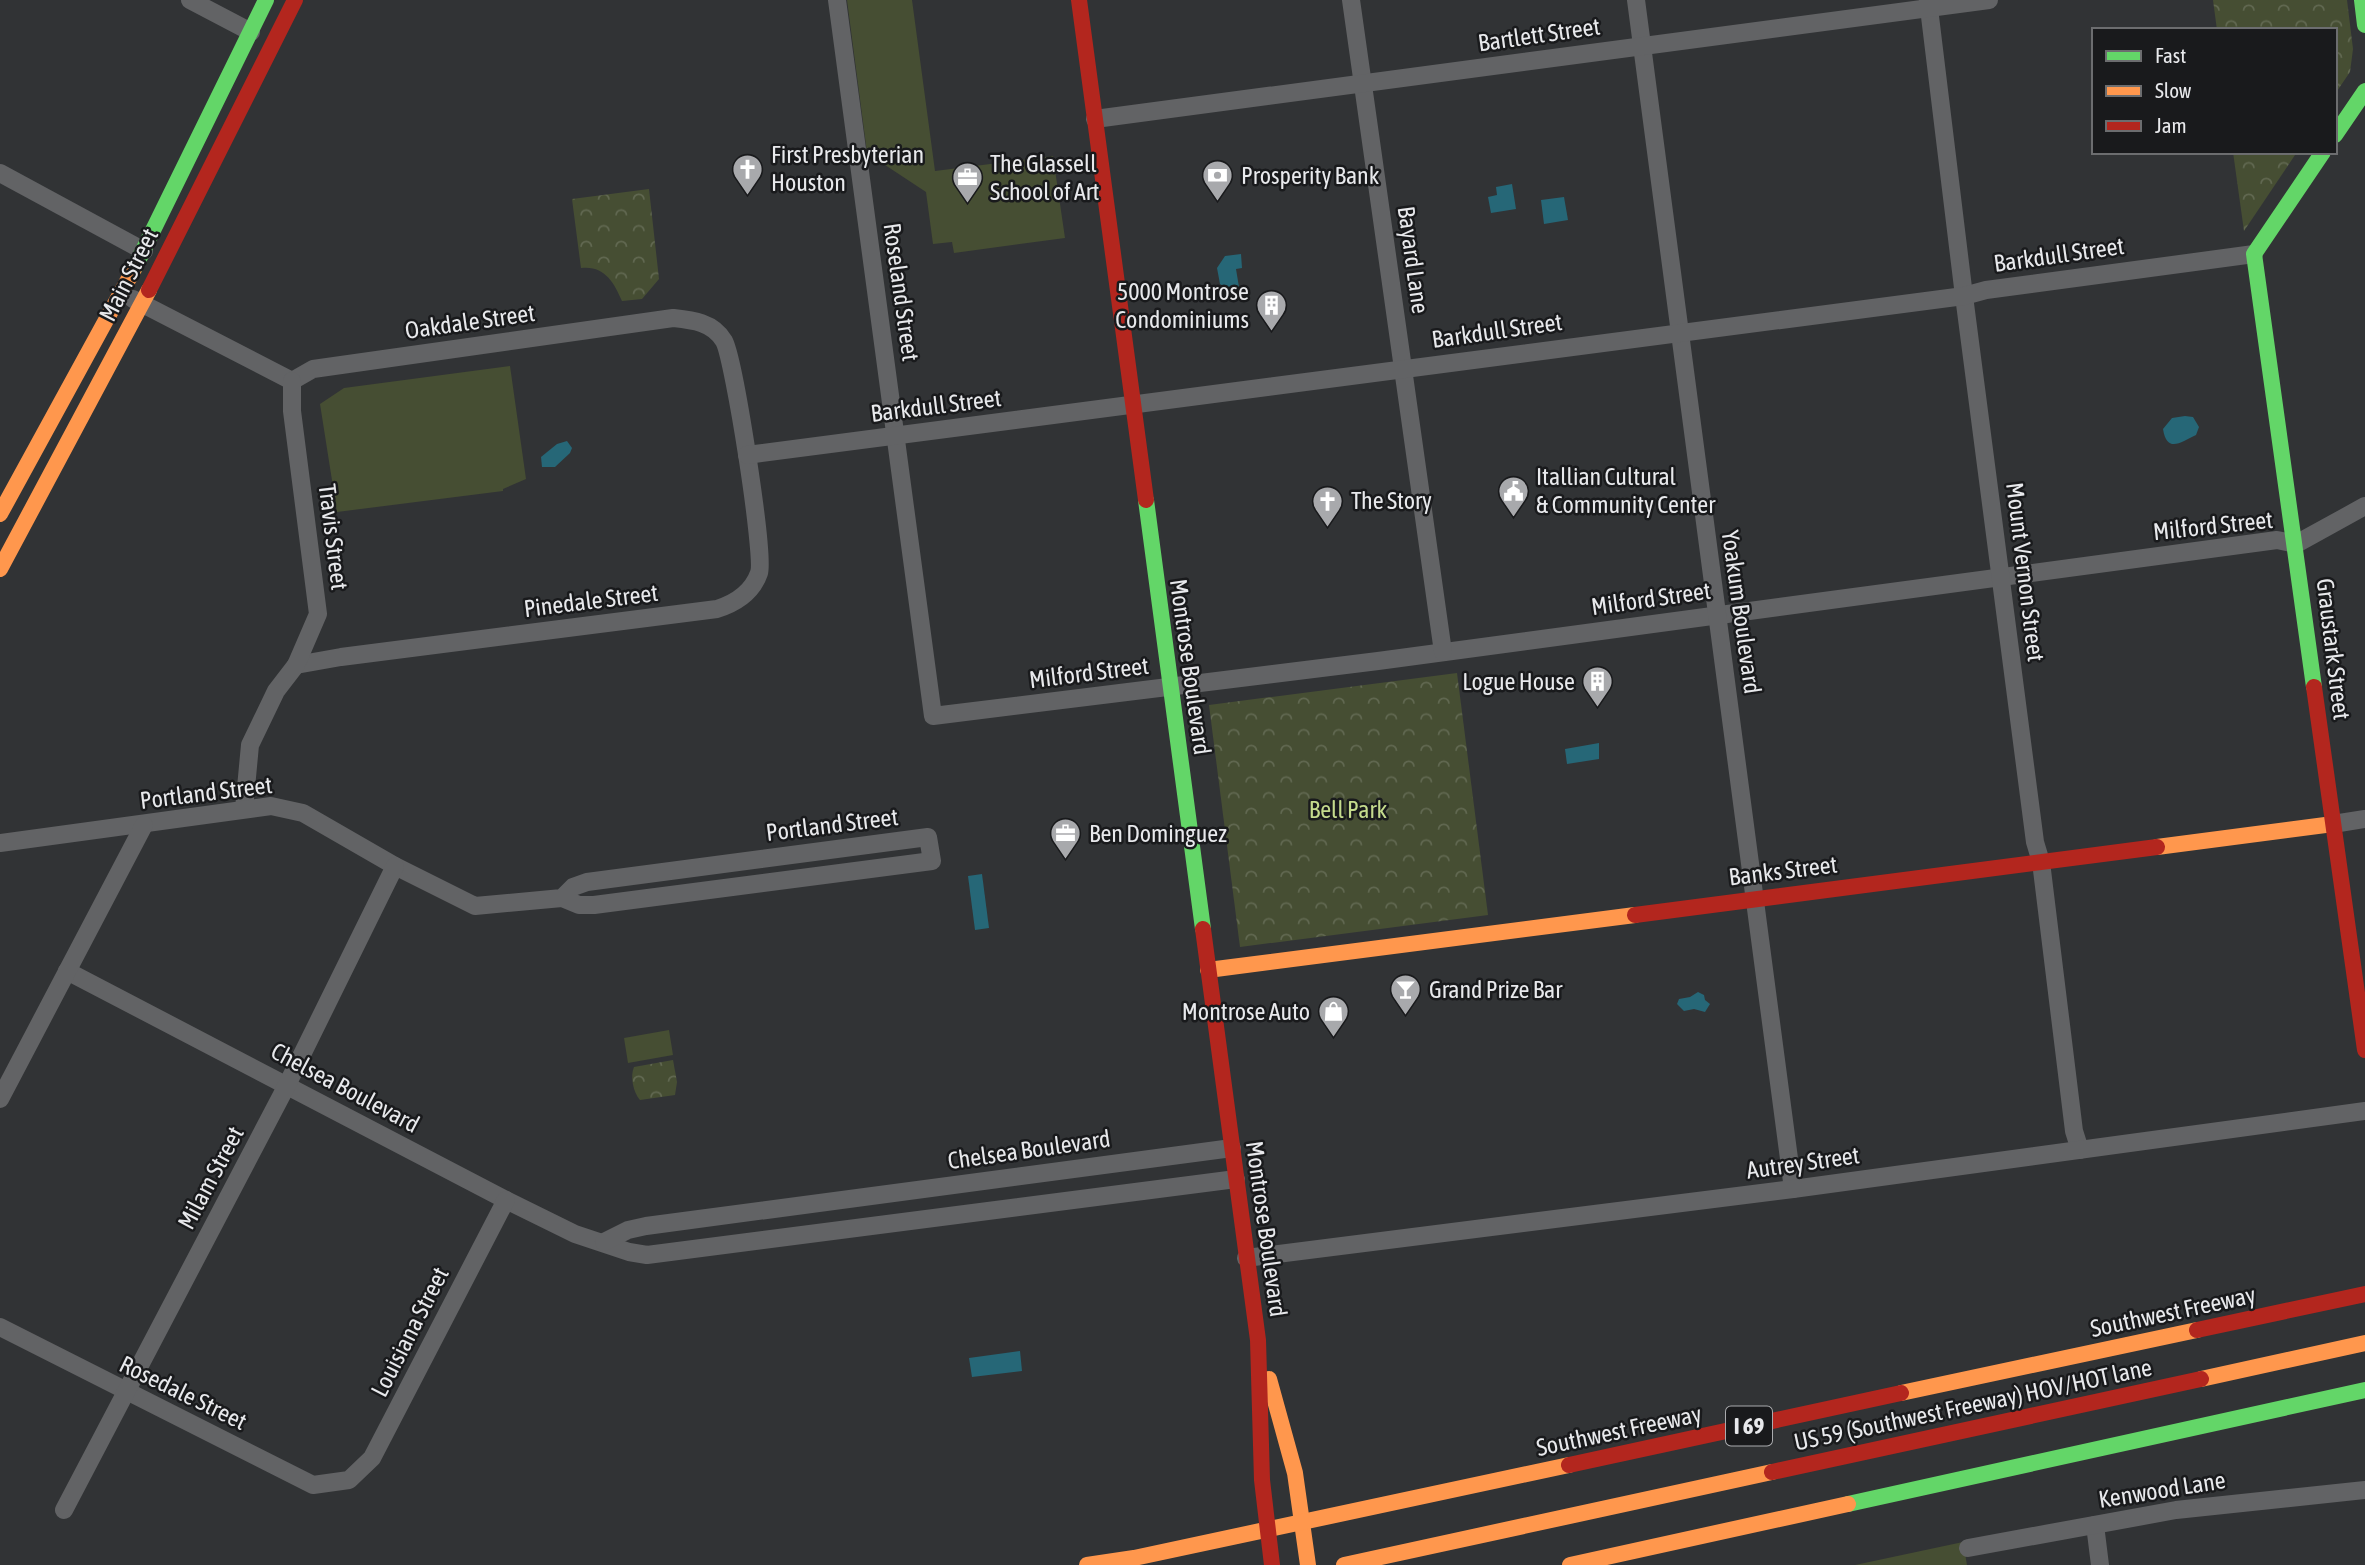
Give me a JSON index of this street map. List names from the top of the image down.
{
  "streets": {
    "main road": [
      "Main Street",
      "Graustark Street",
      "Montrose Boulevard",
      "Banks Street",
      "Southwest Freeway",
      "US 59 (Southwest Freeway) HOV/HOT lane",
      "I 69"
    ],
    "street": [
      "Bartlett Street",
      "Barkdull Street",
      "Bayard Lane",
      "Roseland Street",
      "Oakdale Street",
      "Milford Street",
      "Travis Street",
      "Mount Vernon Street",
      "Pinedale Street",
      "Yoakum Boulevard",
      "Portland Street",
      "Chelsea Boulevard",
      "Autrey Street",
      "Milam Street",
      "Louisiana Street",
      "Rosedale Street",
      "Kenwood Lane"
    ]
  },
  "crossings": [
    ["Bartlett Street", "Bayard Lane"],
    ["Bartlett Street", "Mount Vernon Street"],
    ["Bartlett Street", "Yoakum Boulevard"],
    ["Bartlett Street", "Montrose Boulevard"],
    ["Barkdull Street", "Bayard Lane"],
    ["Barkdull Street", "Roseland Street"],
    ["Barkdull Street", "Oakdale Street"],
    ["Barkdull Street", "Mount Vernon Street"],
    ["Barkdull Street", "Pinedale Street"],
    ["Barkdull Street", "Yoakum Boulevard"],
    ["Barkdull Street", "Graustark Street"],
    ["Barkdull Street", "Montrose Boulevard"],
    ["Bayard Lane", "Milford Street"],
    ["Roseland Street", "Milford Street"],
    ["Oakdale Street", "Travis Street"],
    ["Oakdale Street", "Pinedale Street"],
    ["Milford Street", "Mount Vernon Street"],
    ["Milford Street", "Yoakum Boulevard"],
    ["Milford Street", "Graustark Street"],
    ["Milford Street", "Montrose Boulevard"],
    ["Travis Street", "Pinedale Street"],
    ["Travis Street", "Portland Street"],
    ["Mount Vernon Street", "Banks Street"],
    ["Mount Vernon Street", "Autrey Street"],
    ["Yoakum Boulevard", "Banks Street"],
    ["Yoakum Boulevard", "Autrey Street"],
    ["Graustark Street", "Banks Street"],
    ["Montrose Boulevard", "Banks Street"],
    ["Montrose Boulevard", "Chelsea Boulevard"],
    ["Montrose Boulevard", "Autrey Street"],
    ["Portland Street", "Milam Street"],
    ["Chelsea Boulevard", "Milam Street"],
    ["Chelsea Boulevard", "Louisiana Street"],
    ["Milam Street", "Rosedale Street"],
    ["Louisiana Street", "Rosedale Street"]
  ],
  "parks": ["Bell Park"],
  "places": {
    "church": ["First Presbyterian Houston", "The Story"],
    "bank": ["Prosperity Bank"],
    "office": ["The Glassell School of Art", "Ben Dominguez"],
    "building": ["5000 Montrose Condominiums", "Logue House"],
    "public building": ["Itallian Cultural & Community Center"],
    "bar": ["Grand Prize Bar"],
    "shop": ["Montrose Auto"]
  },
  "legend": ["Fast", "Slow", "Jam"]
}
